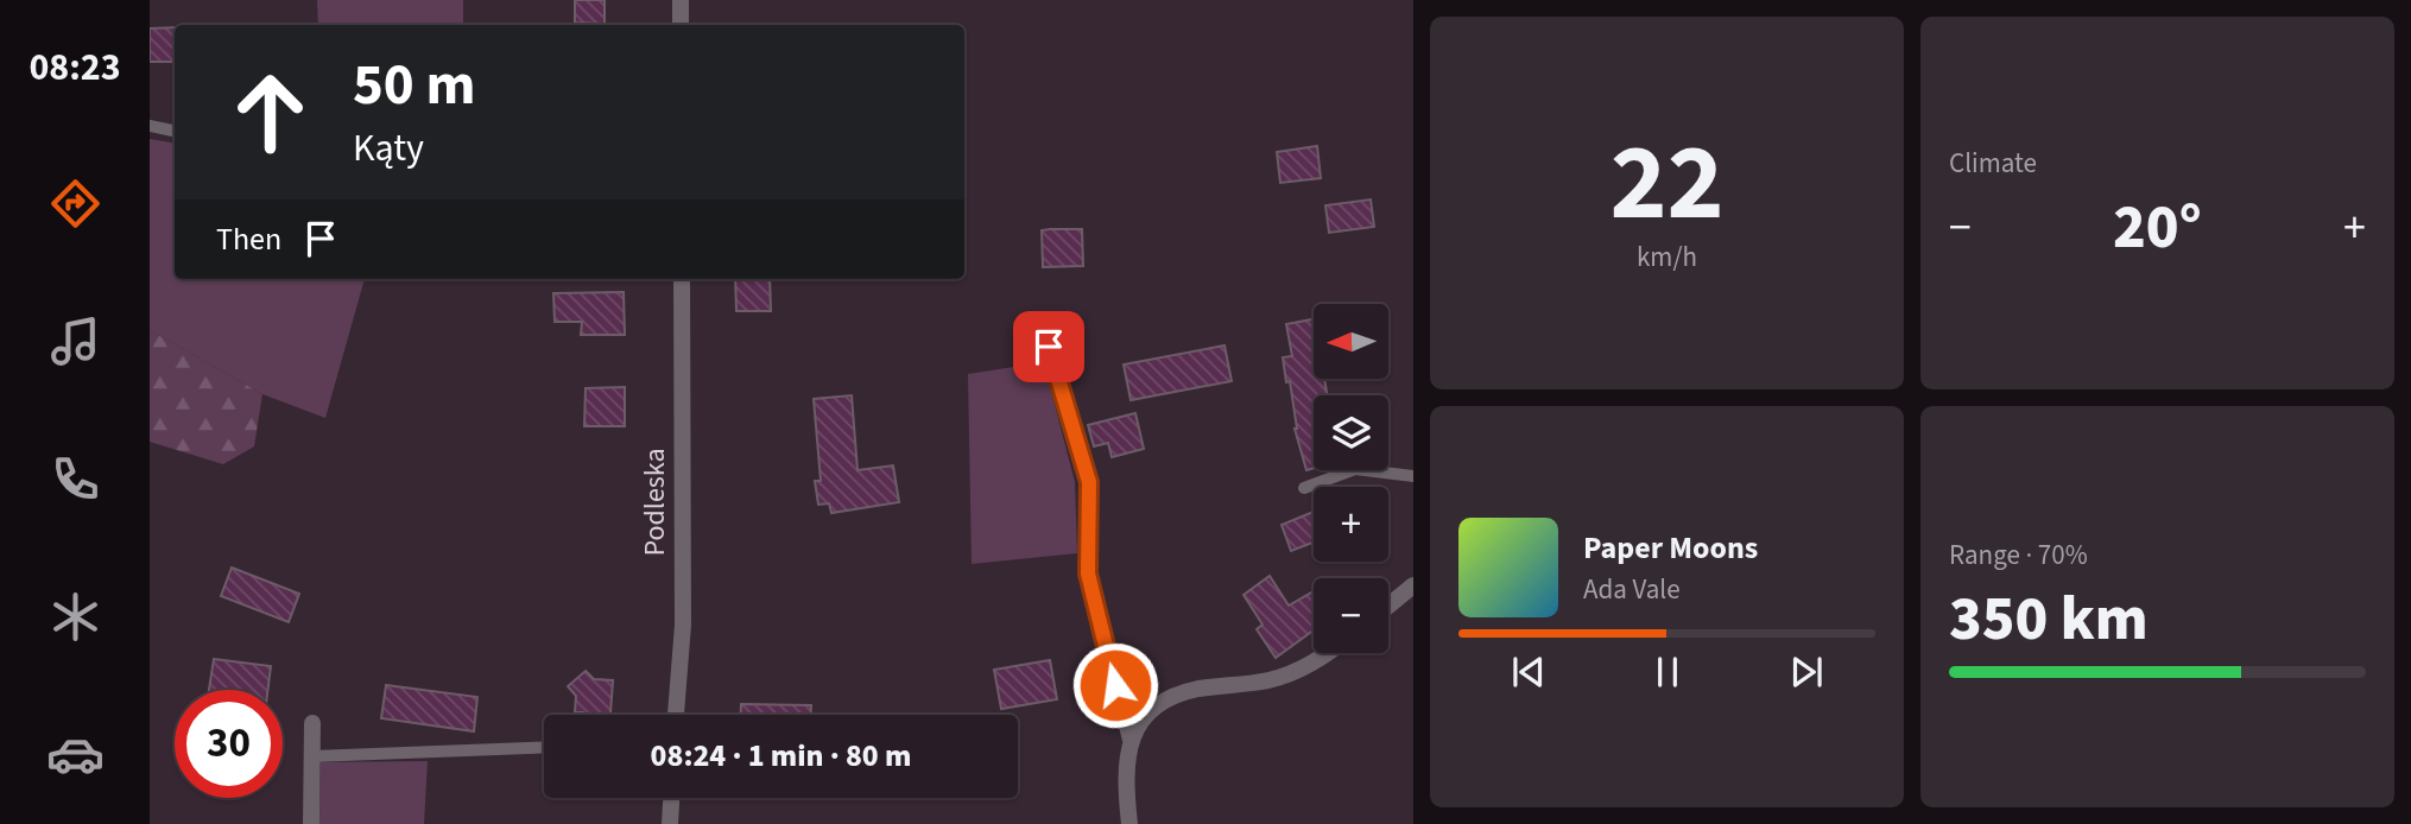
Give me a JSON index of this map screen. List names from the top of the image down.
{
  "streets": {
    "street": ["Podleska"]
  },
  "north": "left",
  "page": {
    "tabs": "08:23",
    "tile": [
      ["22", "km/h"],
      "Climate",
      ["Range · 70%", "350 km"]
    ],
    "turn": ["50 m", "Kąty"],
    "heat": ["−", "20°", "+"],
    "then": "Then",
    "map_buttons": ["+", "−"],
    "song": ["Paper Moons", "Ada Vale"],
    "limit": "30",
    "trip": "08:24 · 1 min · 80 m"
  }
}
